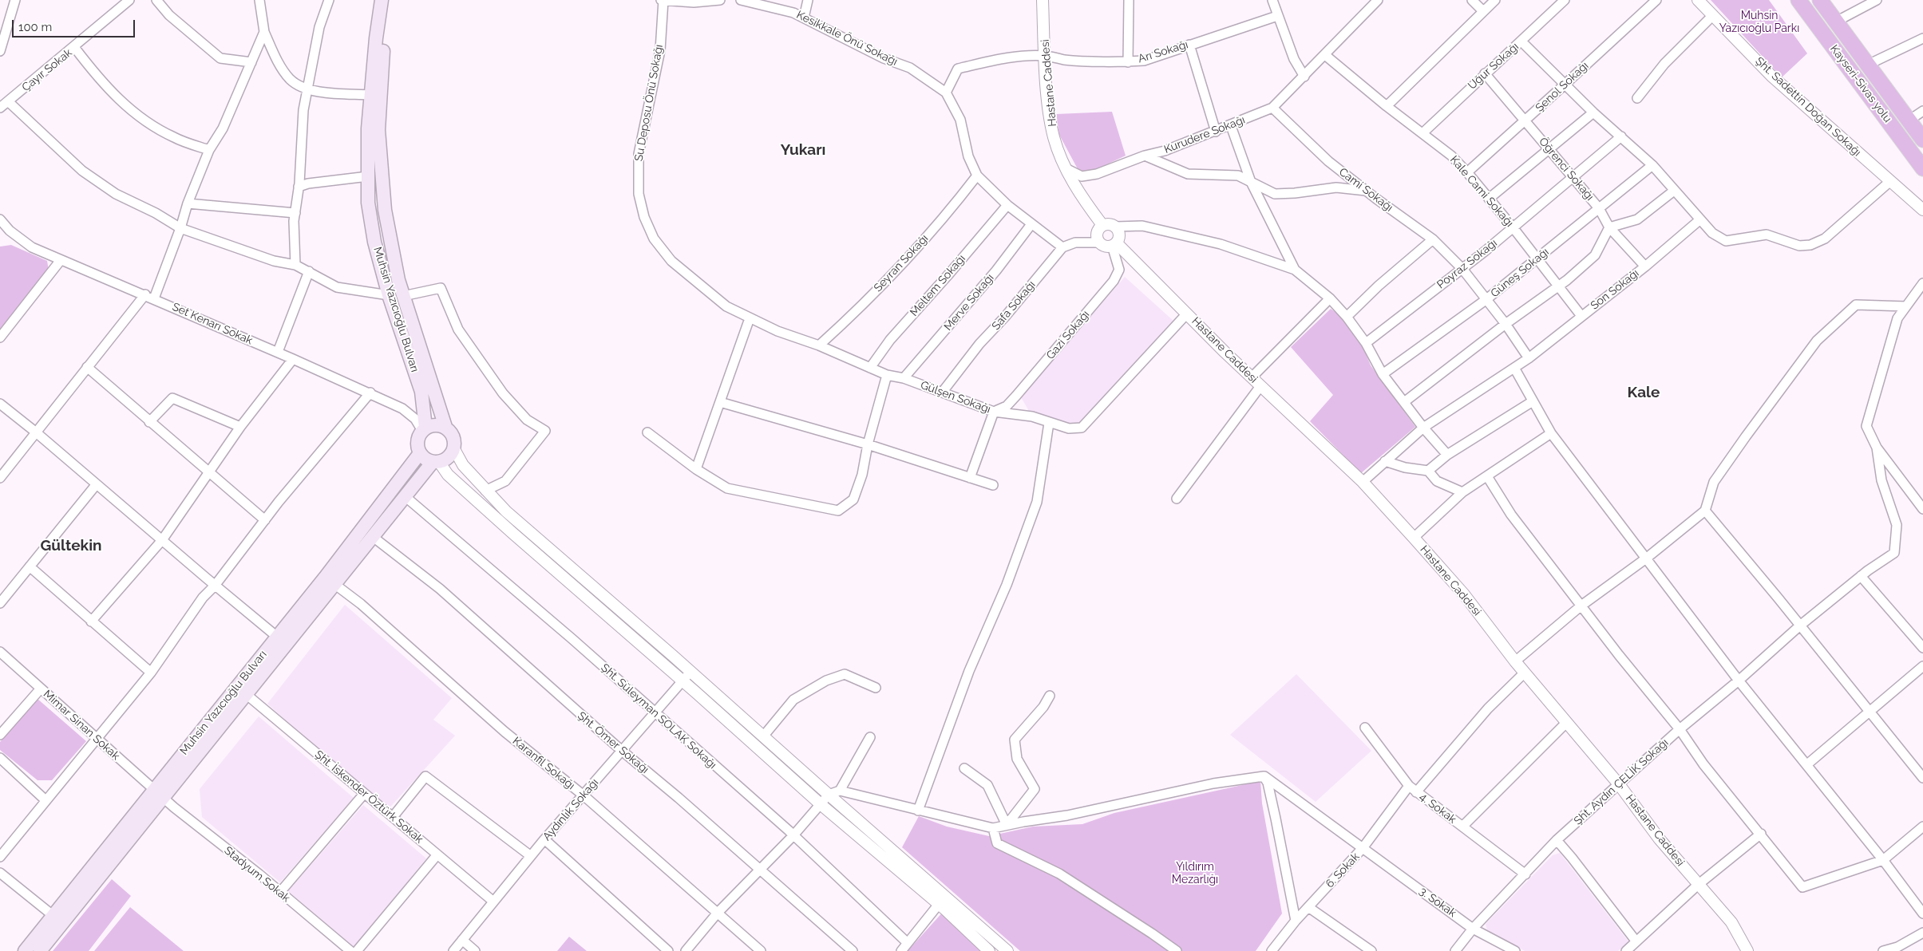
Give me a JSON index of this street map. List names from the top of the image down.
{
  "streets": {
    "highway": ["Kayseri-Sivas yolu"],
    "main road": ["Muhsin Yazıcıoğlu Bulvarı"],
    "street": [
      "Kesikkale Önü Sokağı",
      "Arı Sokağı",
      "Uğur Sokağı",
      "Çayır Sokak",
      "Hastane Caddesi",
      "Şenol Sokağı",
      "Su Deposu Önü Sokağı",
      "Şht. Sadettin Doğan Sokağı",
      "Kurudere Sokağı",
      "Öğrenci Sokağı",
      "Cami Sokağı",
      "Kale Cami Sokağı",
      "Seyran Sokağı",
      "Poyraz Sokağı",
      "Güneş Sokağı",
      "Meltem Sokağı",
      "Son Sokağı",
      "Merve Sokağı",
      "Safa Sokağı",
      "Set Kenarı Sokak",
      "Gazi Sokağı",
      "Gülşen Sokağı",
      "Şht. Süleyman SOLAK Sokağı",
      "Mimar Sinan Sokak",
      "Şht. Ömer Sokağı",
      "Karanfil Sokağı",
      "Şht. Aydın ÇELİK Sokağı",
      "Şht. İskender Öztürk Sokak",
      "4. Sokak",
      "Aydınlık Sokağı",
      "6. Sokak",
      "Stadyum Sokak",
      "3. Sokak"
    ]
  },
  "crossings": [
    ["Kesikkale Önü Sokağı", "Arı Sokağı"],
    ["Arı Sokağı", "Hastane Caddesi"],
    ["Uğur Sokağı", "Öğrenci Sokağı"],
    ["Uğur Sokağı", "Kale Cami Sokağı"],
    ["Hastane Caddesi", "Kurudere Sokağı"],
    ["Hastane Caddesi", "Son Sokağı"],
    ["Hastane Caddesi", "Gazi Sokağı"],
    ["Hastane Caddesi", "Gülşen Sokağı"],
    ["Hastane Caddesi", "Şht. Aydın ÇELİK Sokağı"],
    ["Hastane Caddesi", "6. Sokak"],
    ["Şenol Sokağı", "Öğrenci Sokağı"],
    ["Şenol Sokağı", "Kale Cami Sokağı"],
    ["Su Deposu Önü Sokağı", "Gülşen Sokağı"],
    ["Kurudere Sokağı", "Cami Sokağı"],
    ["Kurudere Sokağı", "Kale Cami Sokağı"],
    ["Öğrenci Sokağı", "Poyraz Sokağı"],
    ["Öğrenci Sokağı", "Güneş Sokağı"],
    ["Öğrenci Sokağı", "Son Sokağı"],
    ["Cami Sokağı", "Poyraz Sokağı"],
    ["Cami Sokağı", "Güneş Sokağı"],
    ["Cami Sokağı", "Son Sokağı"],
    ["Kale Cami Sokağı", "Poyraz Sokağı"],
    ["Kale Cami Sokağı", "Güneş Sokağı"],
    ["Kale Cami Sokağı", "Son Sokağı"],
    ["Seyran Sokağı", "Gülşen Sokağı"],
    ["Meltem Sokağı", "Gülşen Sokağı"],
    ["Merve Sokağı", "Gülşen Sokağı"],
    ["Safa Sokağı", "Gülşen Sokağı"],
    ["Muhsin Yazıcıoğlu Bulvarı", "Set Kenarı Sokak"],
    ["Muhsin Yazıcıoğlu Bulvarı", "Şht. Süleyman SOLAK Sokağı"],
    ["Muhsin Yazıcıoğlu Bulvarı", "Mimar Sinan Sokak"],
    ["Muhsin Yazıcıoğlu Bulvarı", "Şht. Ömer Sokağı"],
    ["Muhsin Yazıcıoğlu Bulvarı", "Karanfil Sokağı"],
    ["Muhsin Yazıcıoğlu Bulvarı", "Şht. İskender Öztürk Sokak"],
    ["Muhsin Yazıcıoğlu Bulvarı", "Stadyum Sokak"],
    ["Gazi Sokağı", "Gülşen Sokağı"],
    ["Şht. Süleyman SOLAK Sokağı", "Aydınlık Sokağı"],
    ["Mimar Sinan Sokak", "Stadyum Sokak"],
    ["Şht. Ömer Sokağı", "Aydınlık Sokağı"],
    ["Karanfil Sokağı", "Aydınlık Sokağı"],
    ["Şht. Aydın ÇELİK Sokağı", "4. Sokak"],
    ["Şht. Aydın ÇELİK Sokağı", "3. Sokak"],
    ["Şht. İskender Öztürk Sokak", "Aydınlık Sokağı"],
    ["4. Sokak", "6. Sokak"],
    ["6. Sokak", "3. Sokak"]
  ],
  "districts": ["Yukarı", "Kale", "Gültekin"],
  "parks": ["Muhsin Yazıcıoğlu Parkı", "Yıldırım Mezarlığı"],
  "scale_bar": "100 m"
}
